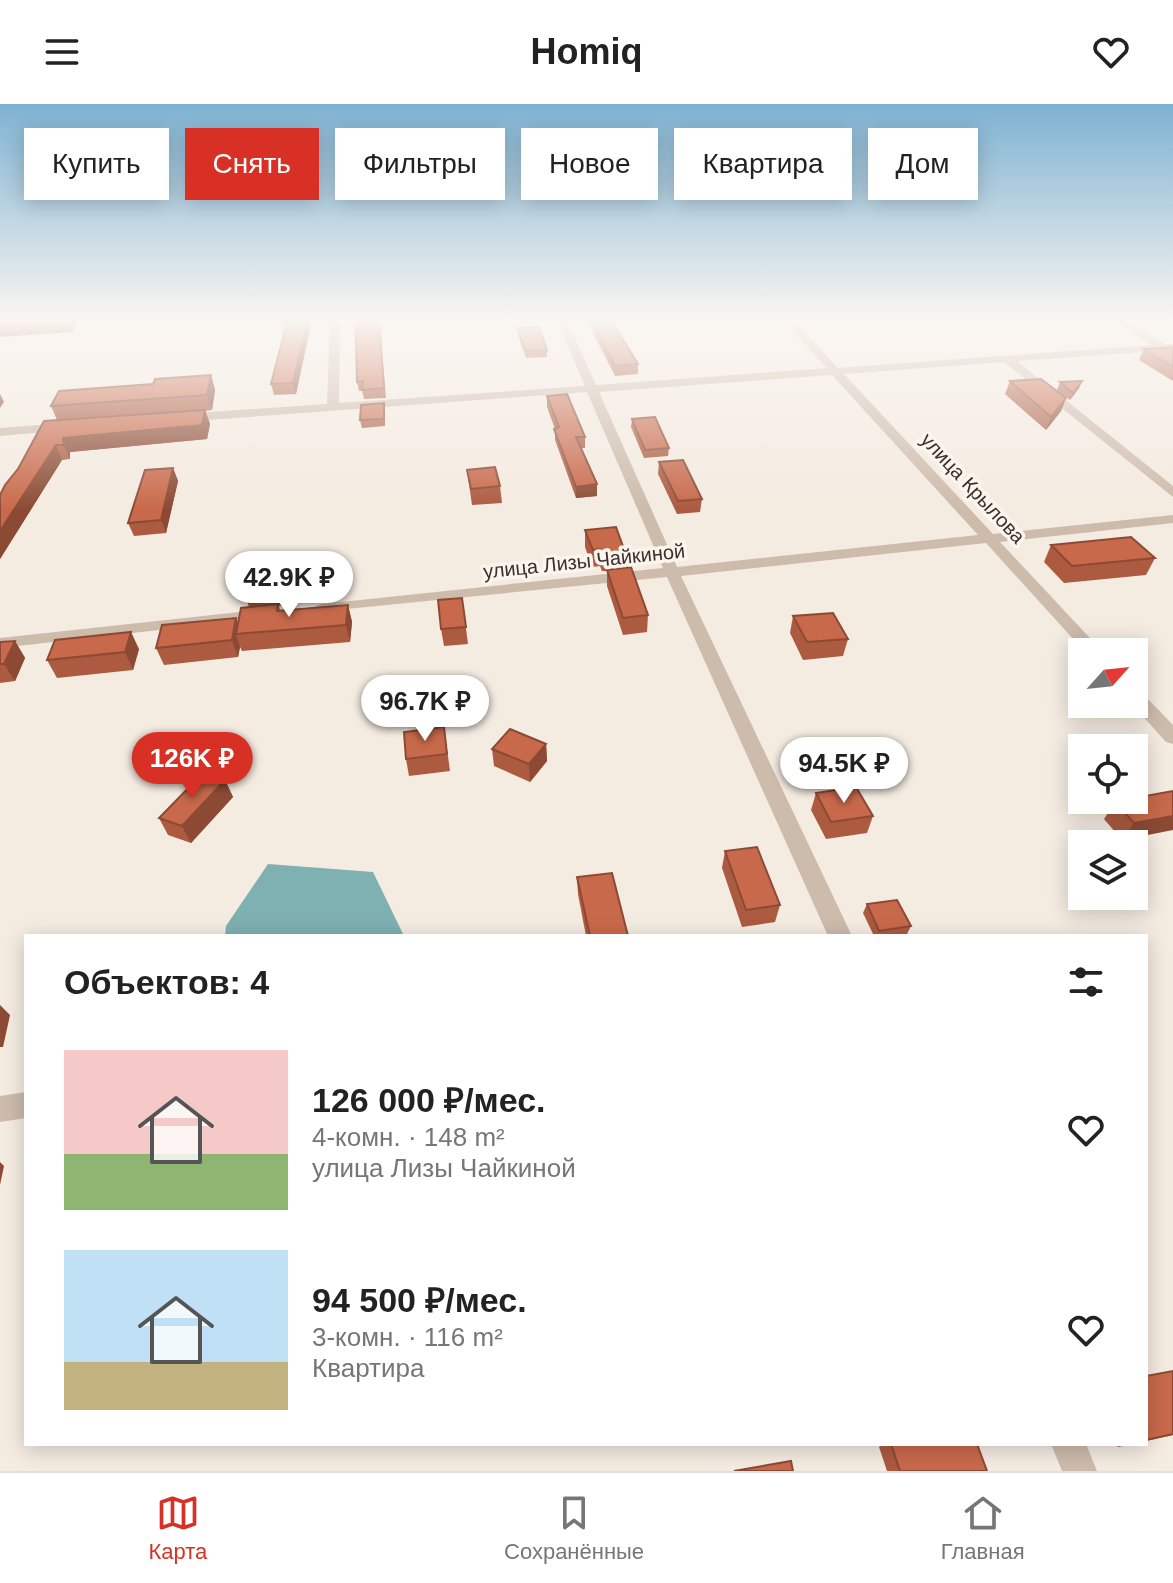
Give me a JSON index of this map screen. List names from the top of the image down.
{
  "streets": {
    "street": ["улица Крылова", "улица Лизы Чайкиной"]
  },
  "crossings": [
    ["улица Крылова", "улица Лизы Чайкиной"]
  ],
  "north": "top right",
  "page": {
    "header": "Homiq",
    "chip": [
      "Купить",
      "Снять",
      "Фильтры",
      "Новое",
      "Квартира",
      "Дом"
    ],
    "price": [
      "42.9K ₽",
      "96.7K ₽",
      "126K ₽",
      "94.5K ₽"
    ],
    "heading": "Объектов: 4",
    "list": [
      {
        "name": "126 000 ₽/мес.",
        "note": "4-комн. · 148 m² · улица Лизы Чайкиной"
      },
      {
        "name": "94 500 ₽/мес.",
        "note": "3-комн. · 116 m² · Квартира"
      }
    ],
    "tabs": ["Карта", "Сохранённые", "Главная"]
  }
}
